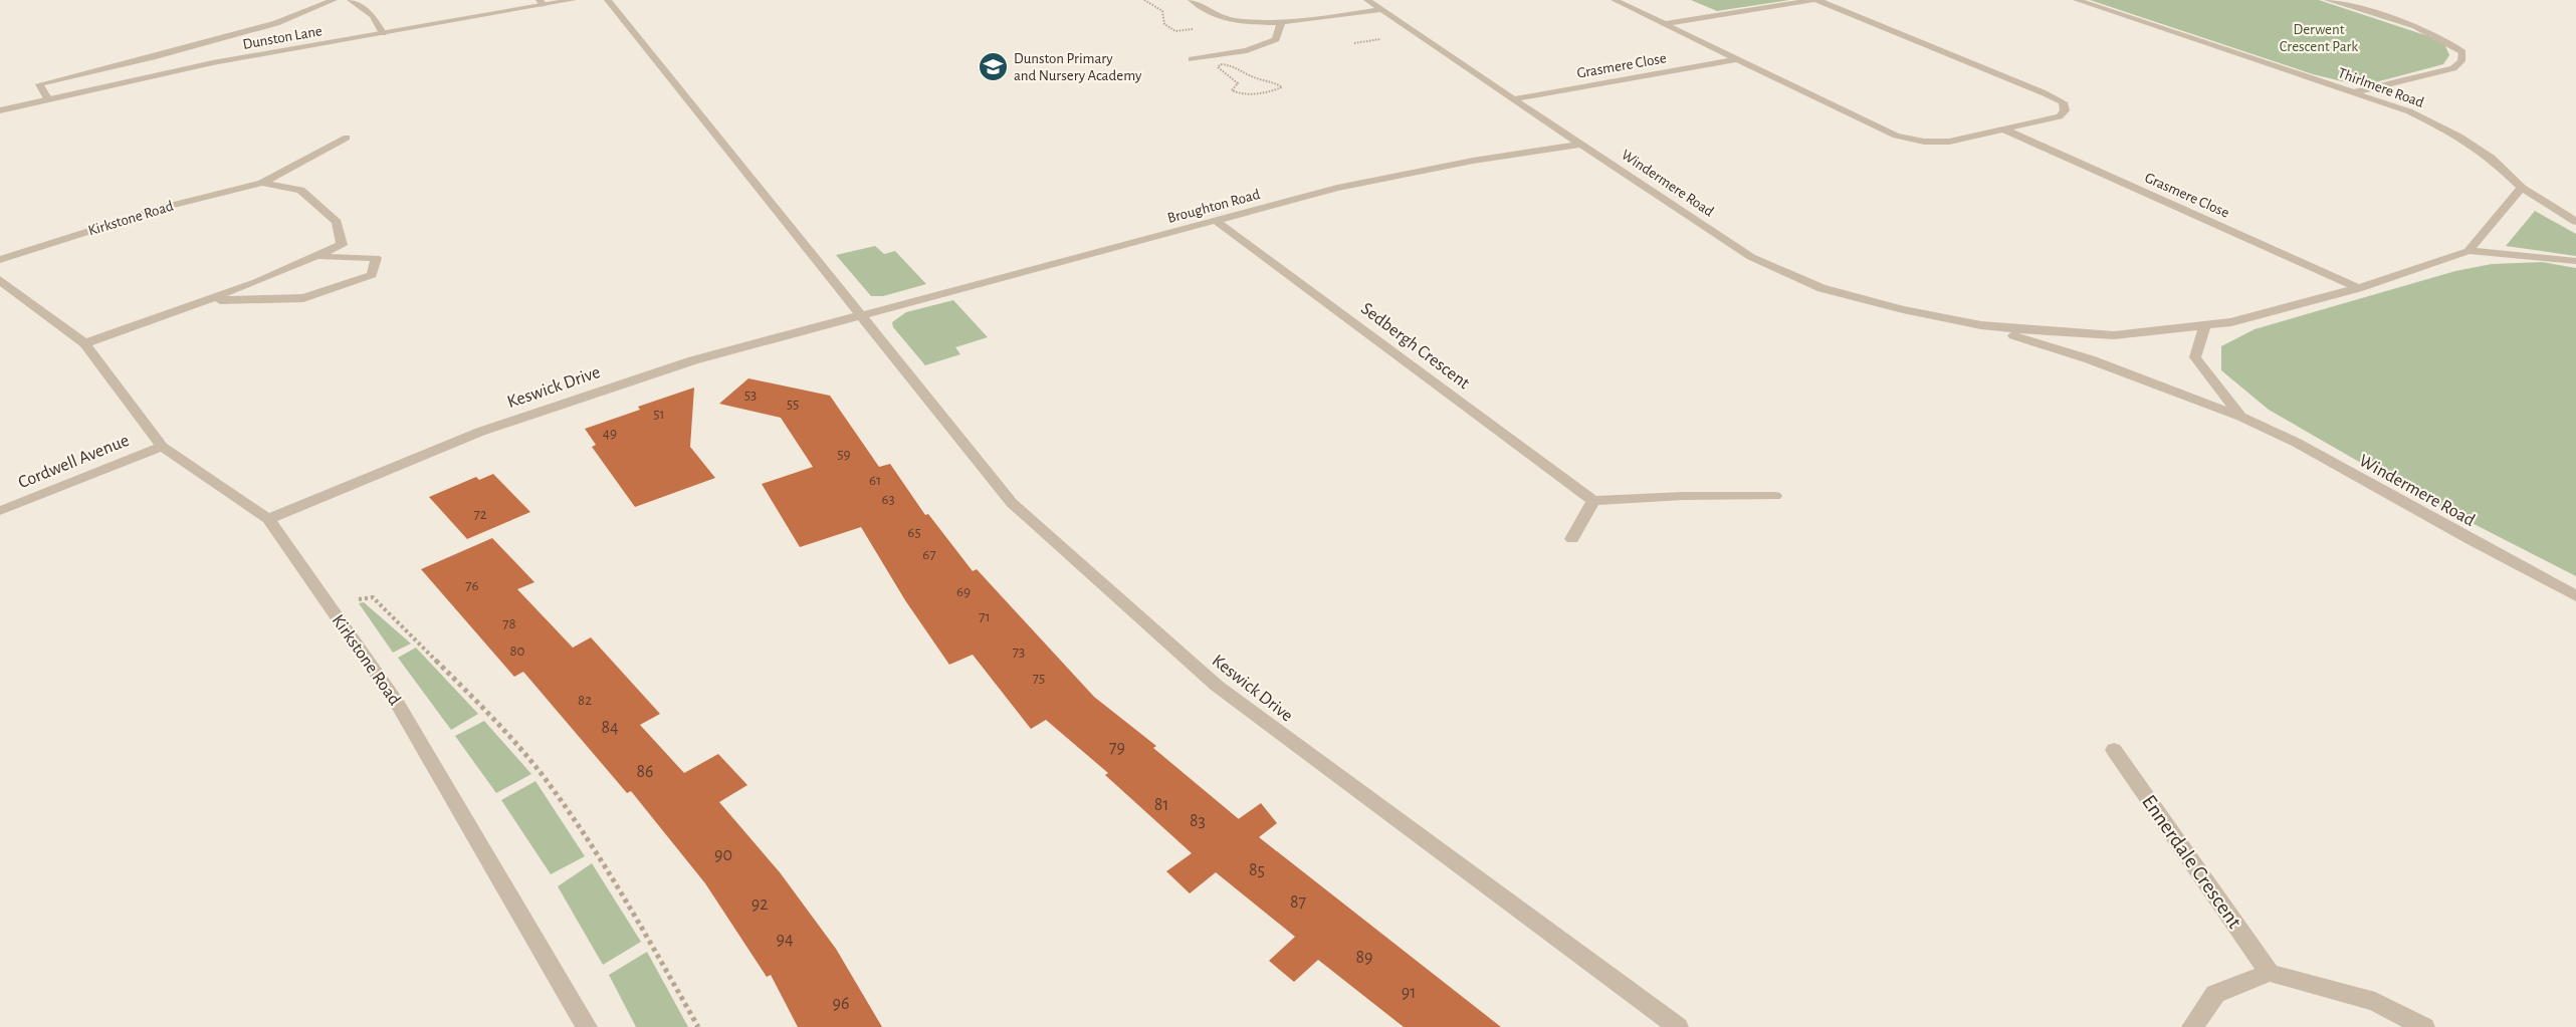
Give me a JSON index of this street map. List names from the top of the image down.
{
  "streets": {
    "street": [
      "Dunston Lane",
      "Grasmere Close",
      "Thirlmere Road",
      "Windermere Road",
      "Broughton Road",
      "Kirkstone Road",
      "Sedbergh Crescent",
      "Keswick Drive",
      "Cordwell Avenue",
      "Ennerdale Crescent"
    ]
  },
  "crossings": [
    ["Grasmere Close", "Windermere Road"],
    ["Windermere Road", "Broughton Road"],
    ["Broughton Road", "Sedbergh Crescent"],
    ["Broughton Road", "Keswick Drive"],
    ["Kirkstone Road", "Keswick Drive"],
    ["Kirkstone Road", "Cordwell Avenue"]
  ],
  "parks": ["Derwent Crescent Park"],
  "places": {
    "school or university": ["Dunston Primary and Nursery Academy"]
  },
  "house_numbers": [
    "53",
    "55",
    "51",
    "49",
    "59",
    "61",
    "63",
    "72",
    "65",
    "67",
    "76",
    "69",
    "71",
    "78",
    "80",
    "73",
    "75",
    "82",
    "84",
    "79",
    "86",
    "81",
    "83",
    "90",
    "85",
    "87",
    "92",
    "94",
    "89",
    "91",
    "96"
  ]
}
